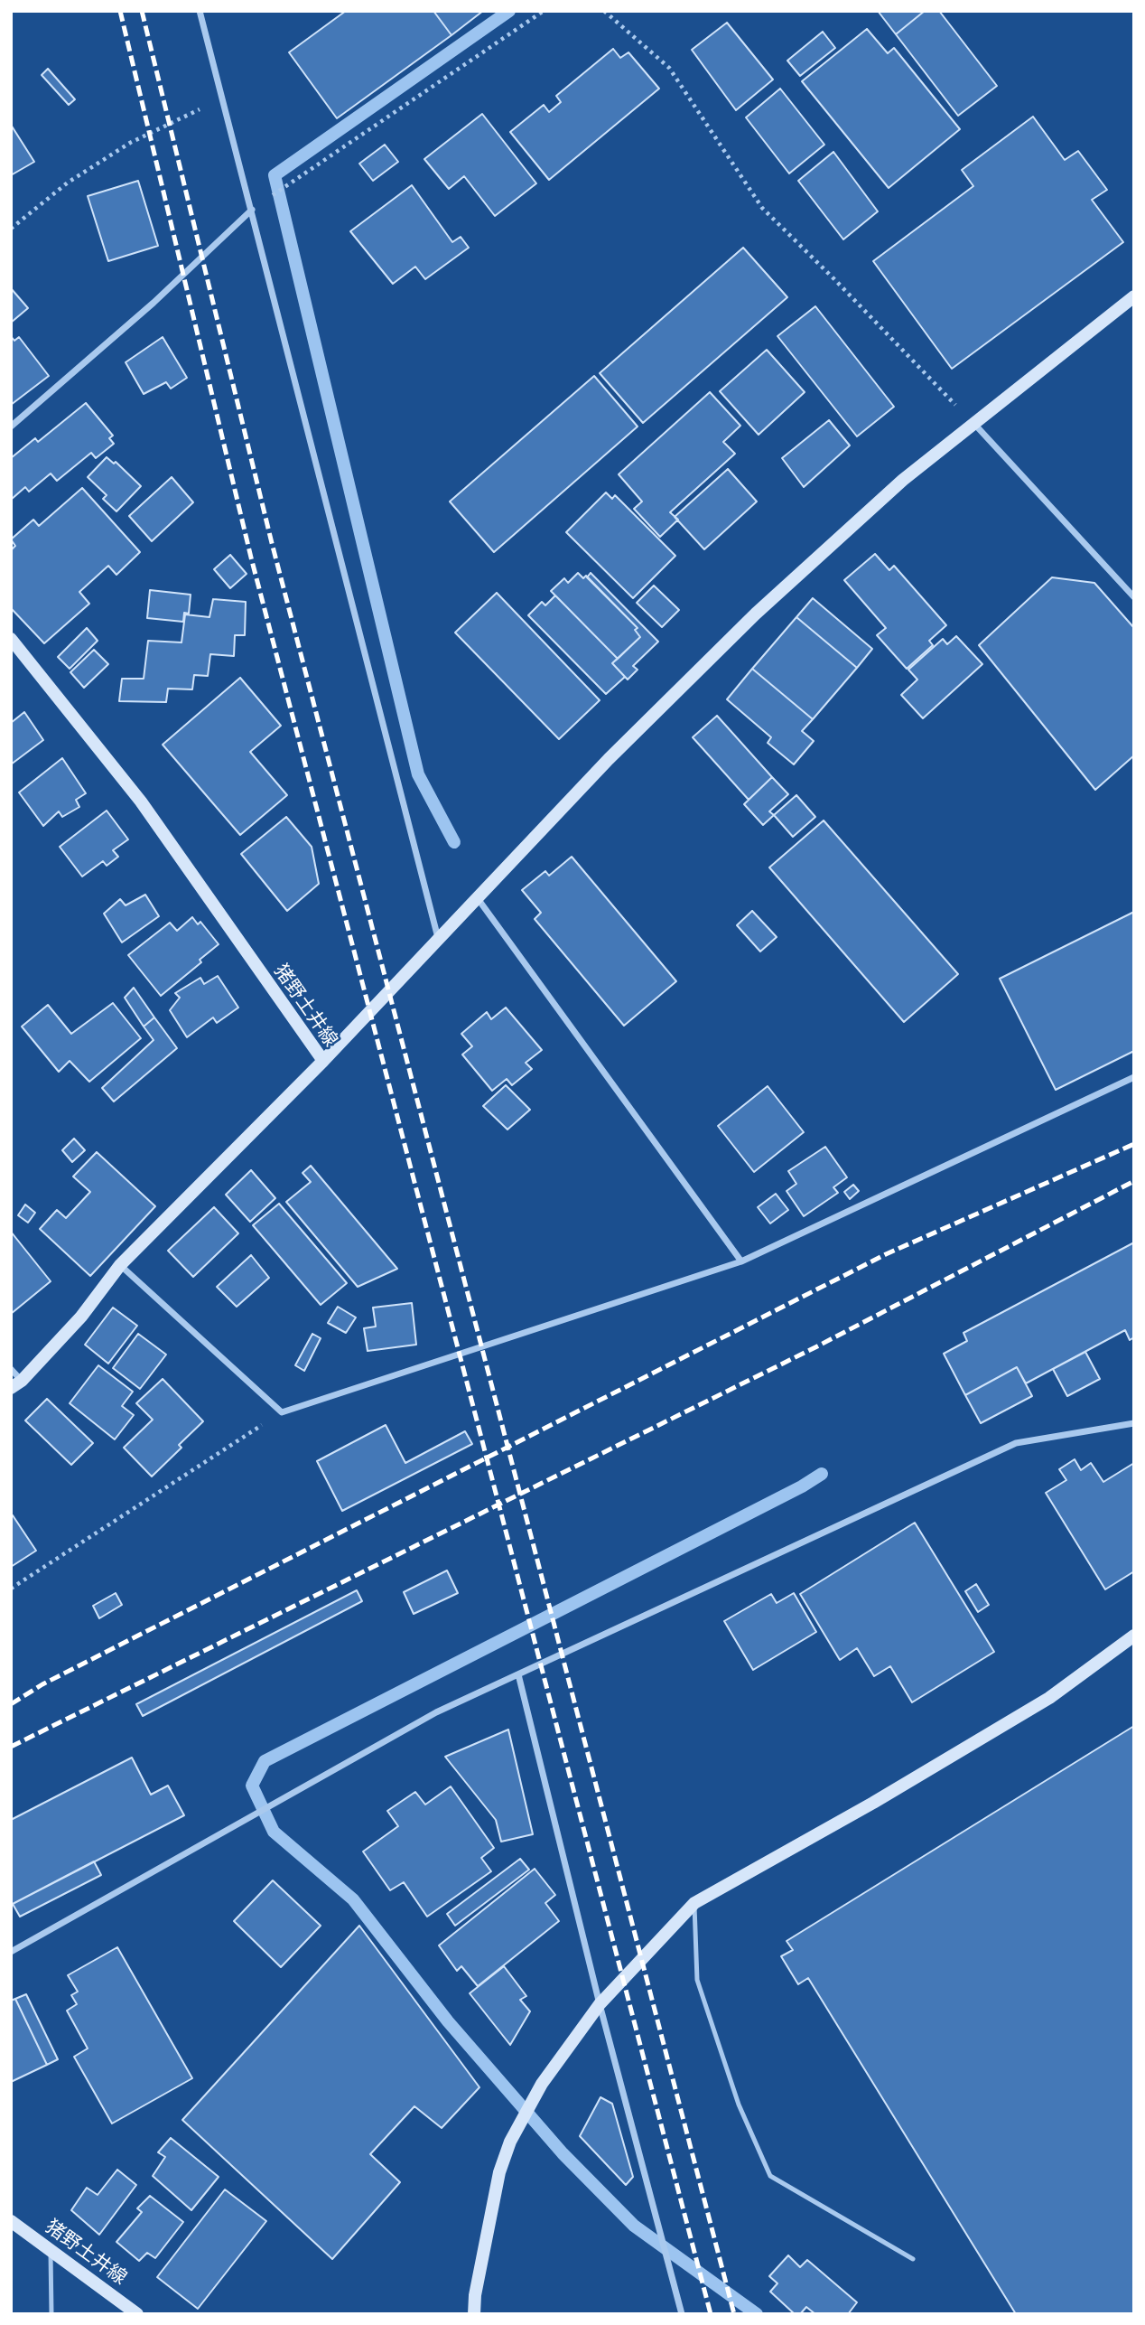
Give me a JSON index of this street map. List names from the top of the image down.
{
  "streets": {
    "street": ["猪野土井線"]
  }
}
